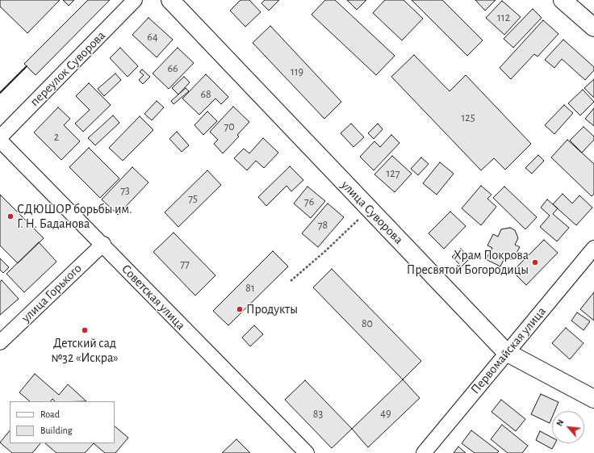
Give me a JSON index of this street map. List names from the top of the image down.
{
  "streets": {
    "main road": ["улица Суворова"],
    "street": [
      "переулок Суворова",
      "улица Горького",
      "Советская улица",
      "Первомайская улица"
    ]
  },
  "crossings": [
    ["улица Суворова", "Первомайская улица"],
    ["улица Горького", "Советская улица"]
  ],
  "places": [
    "СДЮШОР борьбы им. Г. Н. Баданова",
    "Храм Покрова Пресвятой Богородицы",
    "Продукты",
    "Детский сад №32 «Искра»"
  ],
  "house_numbers": [
    "112",
    "64",
    "66",
    "119",
    "68",
    "125",
    "70",
    "2",
    "127",
    "73",
    "75",
    "76",
    "78",
    "77",
    "81",
    "80",
    "49",
    "83"
  ],
  "legend": ["Road", "Building"],
  "north": "top left"
}
